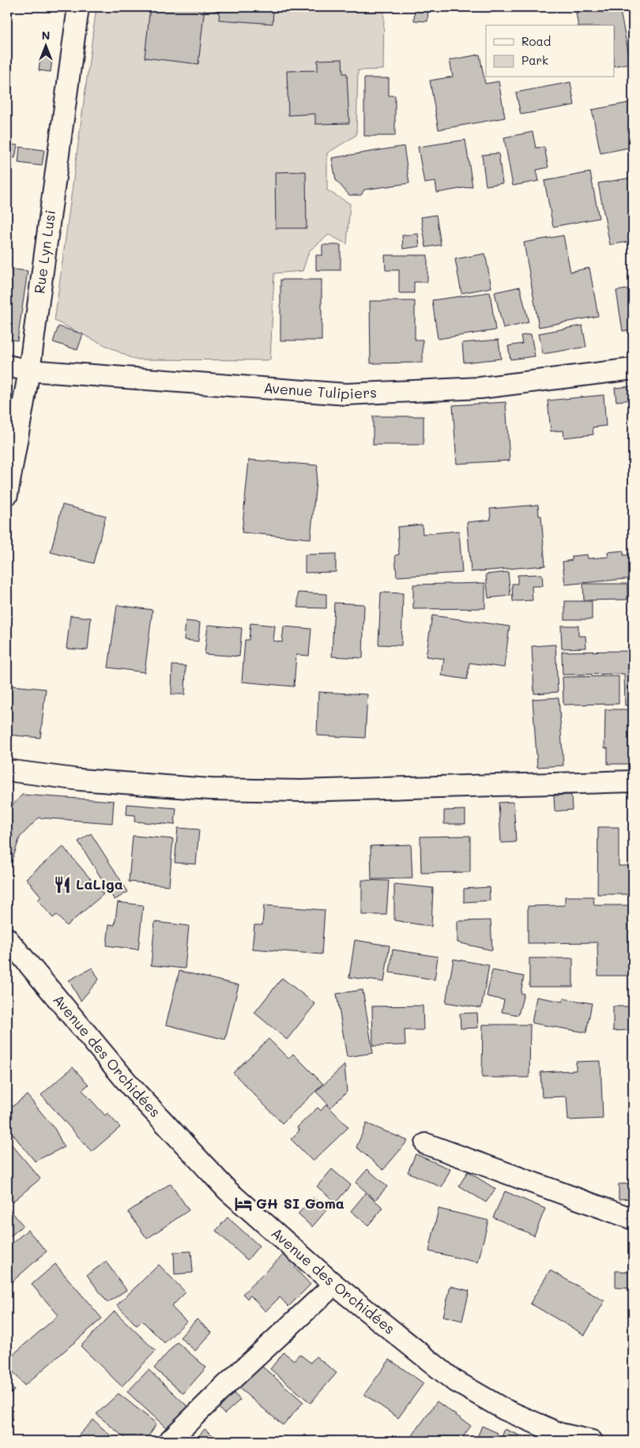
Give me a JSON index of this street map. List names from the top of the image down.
{
  "streets": {
    "street": ["Rue Lyn Lusi", "Avenue Tulipiers", "Avenue des Orchidées"]
  },
  "crossings": [
    ["Rue Lyn Lusi", "Avenue Tulipiers"]
  ],
  "places": {
    "restaurant": ["LaLiga"],
    "hotel": ["GH SI Goma"]
  },
  "legend": ["Road", "Park"],
  "north": "top"
}
